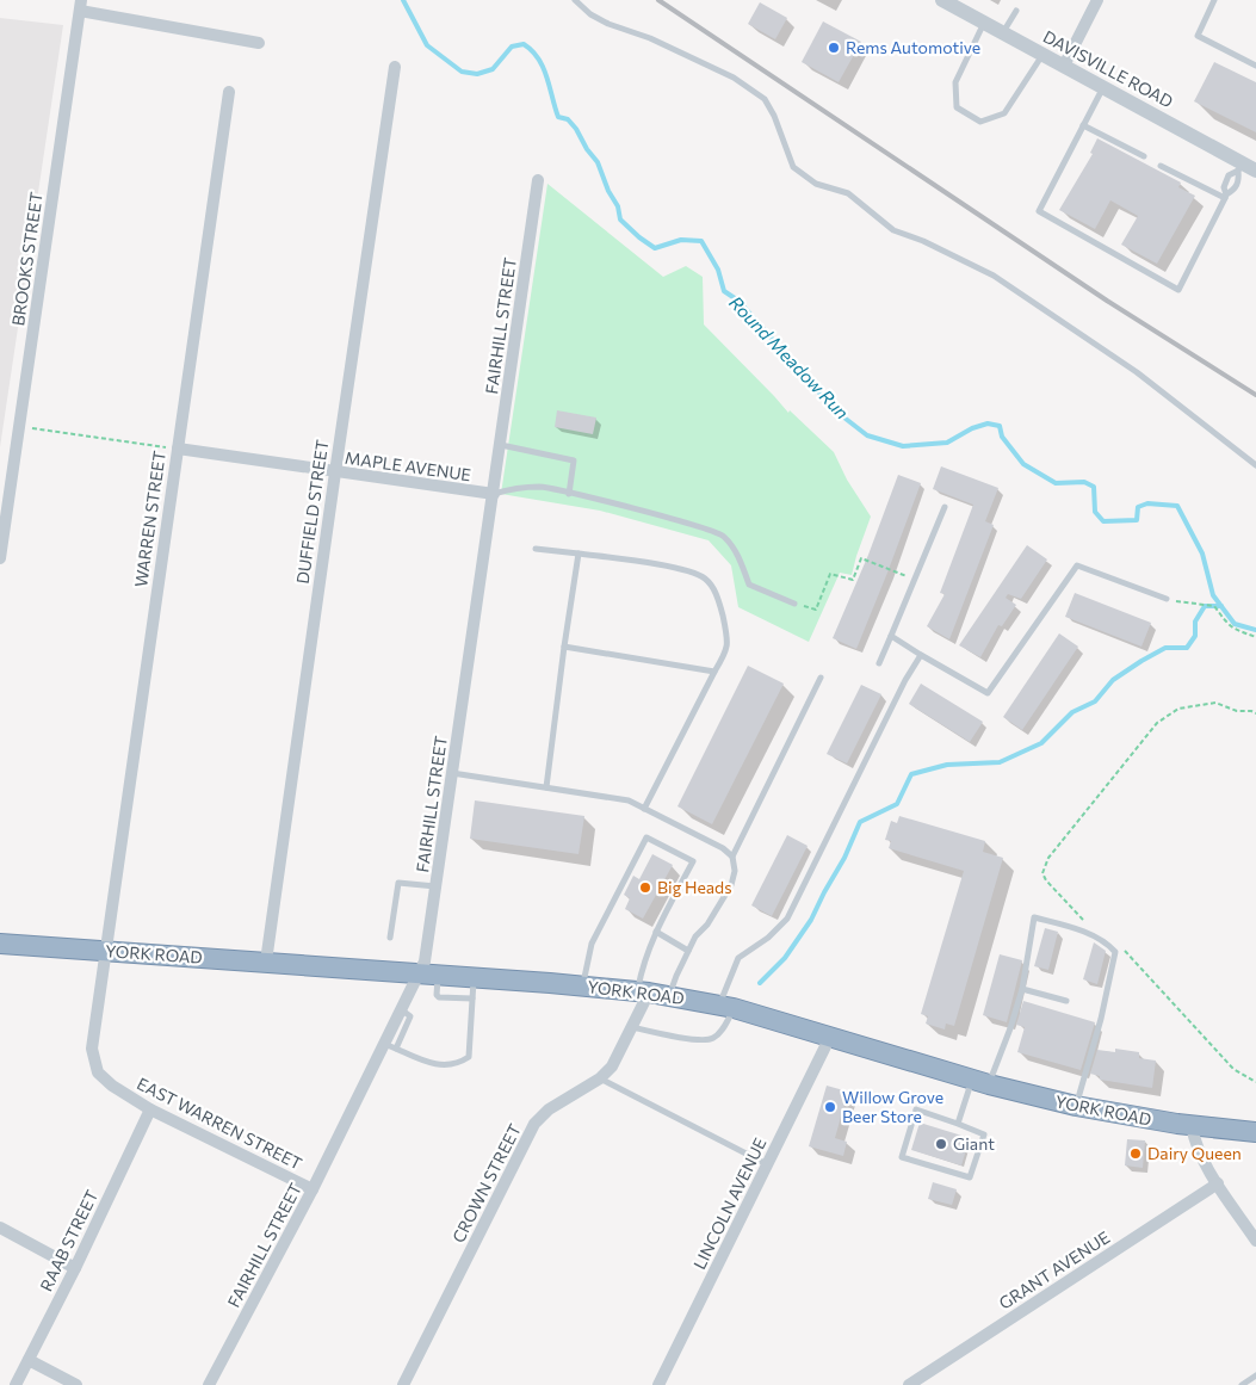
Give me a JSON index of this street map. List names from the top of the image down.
{
  "streets": {
    "highway": ["YORK ROAD"],
    "street": [
      "DAVISVILLE ROAD",
      "BROOKS STREET",
      "FAIRHILL STREET",
      "MAPLE AVENUE",
      "DUFFIELD STREET",
      "WARREN STREET",
      "EAST WARREN STREET",
      "CROWN STREET",
      "LINCOLN AVENUE",
      "RAAB STREET",
      "GRANT AVENUE"
    ]
  },
  "crossings": [
    ["FAIRHILL STREET", "MAPLE AVENUE"],
    ["FAIRHILL STREET", "YORK ROAD"],
    ["FAIRHILL STREET", "EAST WARREN STREET"],
    ["MAPLE AVENUE", "DUFFIELD STREET"],
    ["MAPLE AVENUE", "WARREN STREET"],
    ["DUFFIELD STREET", "YORK ROAD"],
    ["WARREN STREET", "YORK ROAD"],
    ["WARREN STREET", "EAST WARREN STREET"],
    ["YORK ROAD", "EAST WARREN STREET"],
    ["YORK ROAD", "CROWN STREET"],
    ["YORK ROAD", "LINCOLN AVENUE"],
    ["EAST WARREN STREET", "RAAB STREET"]
  ],
  "water": ["Round Meadow Run"],
  "places": [
    "Rems Automotive",
    "Big Heads",
    "Willow Grove Beer Store",
    "Giant",
    "Dairy Queen"
  ]
}
